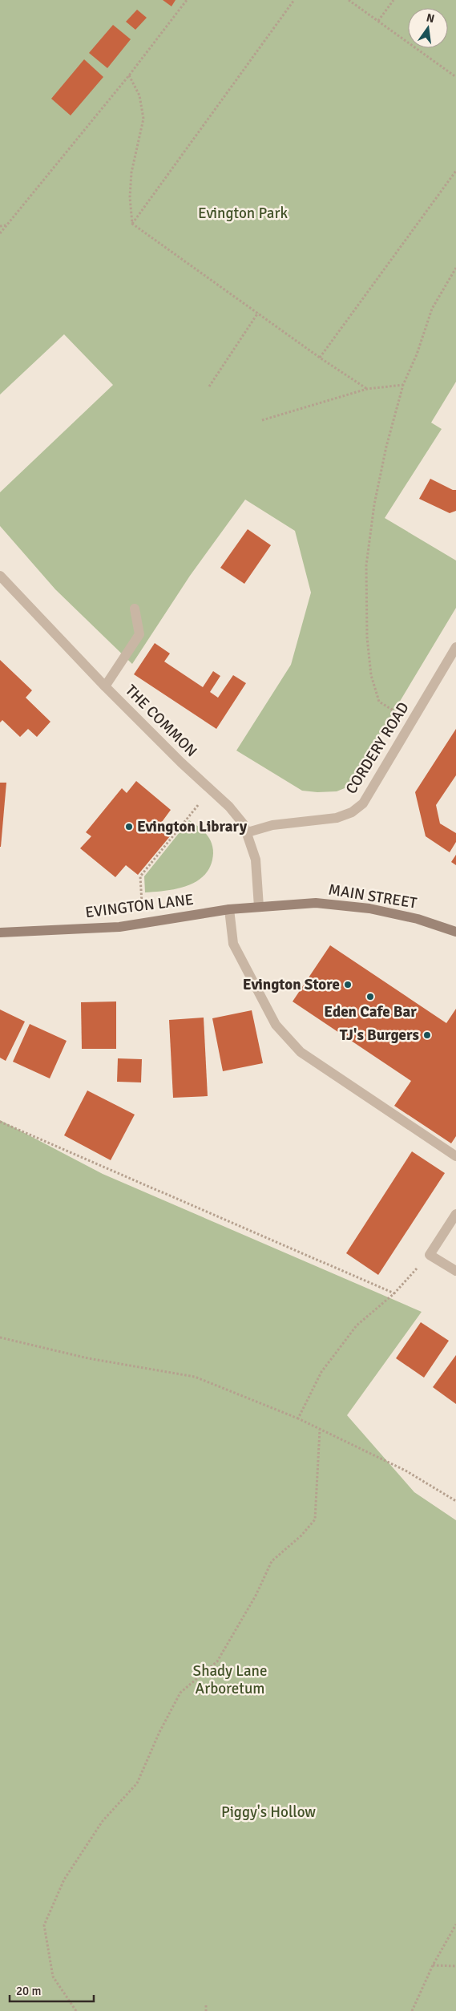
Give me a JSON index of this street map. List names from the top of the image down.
{
  "streets": {
    "main road": ["MAIN STREET", "EVINGTON LANE"],
    "street": ["THE COMMON", "CORDERY ROAD"]
  },
  "crossings": [
    ["THE COMMON", "CORDERY ROAD"],
    ["THE COMMON", "MAIN STREET"],
    ["THE COMMON", "EVINGTON LANE"],
    ["MAIN STREET", "EVINGTON LANE"]
  ],
  "parks": ["Evington Park", "Shady Lane Arboretum", "Piggy's Hollow"],
  "places": [
    "Evington Library",
    "Evington Store",
    "Eden Cafe Bar",
    "TJ's Burgers"
  ],
  "scale_bar": "20 m",
  "north": "top"
}
